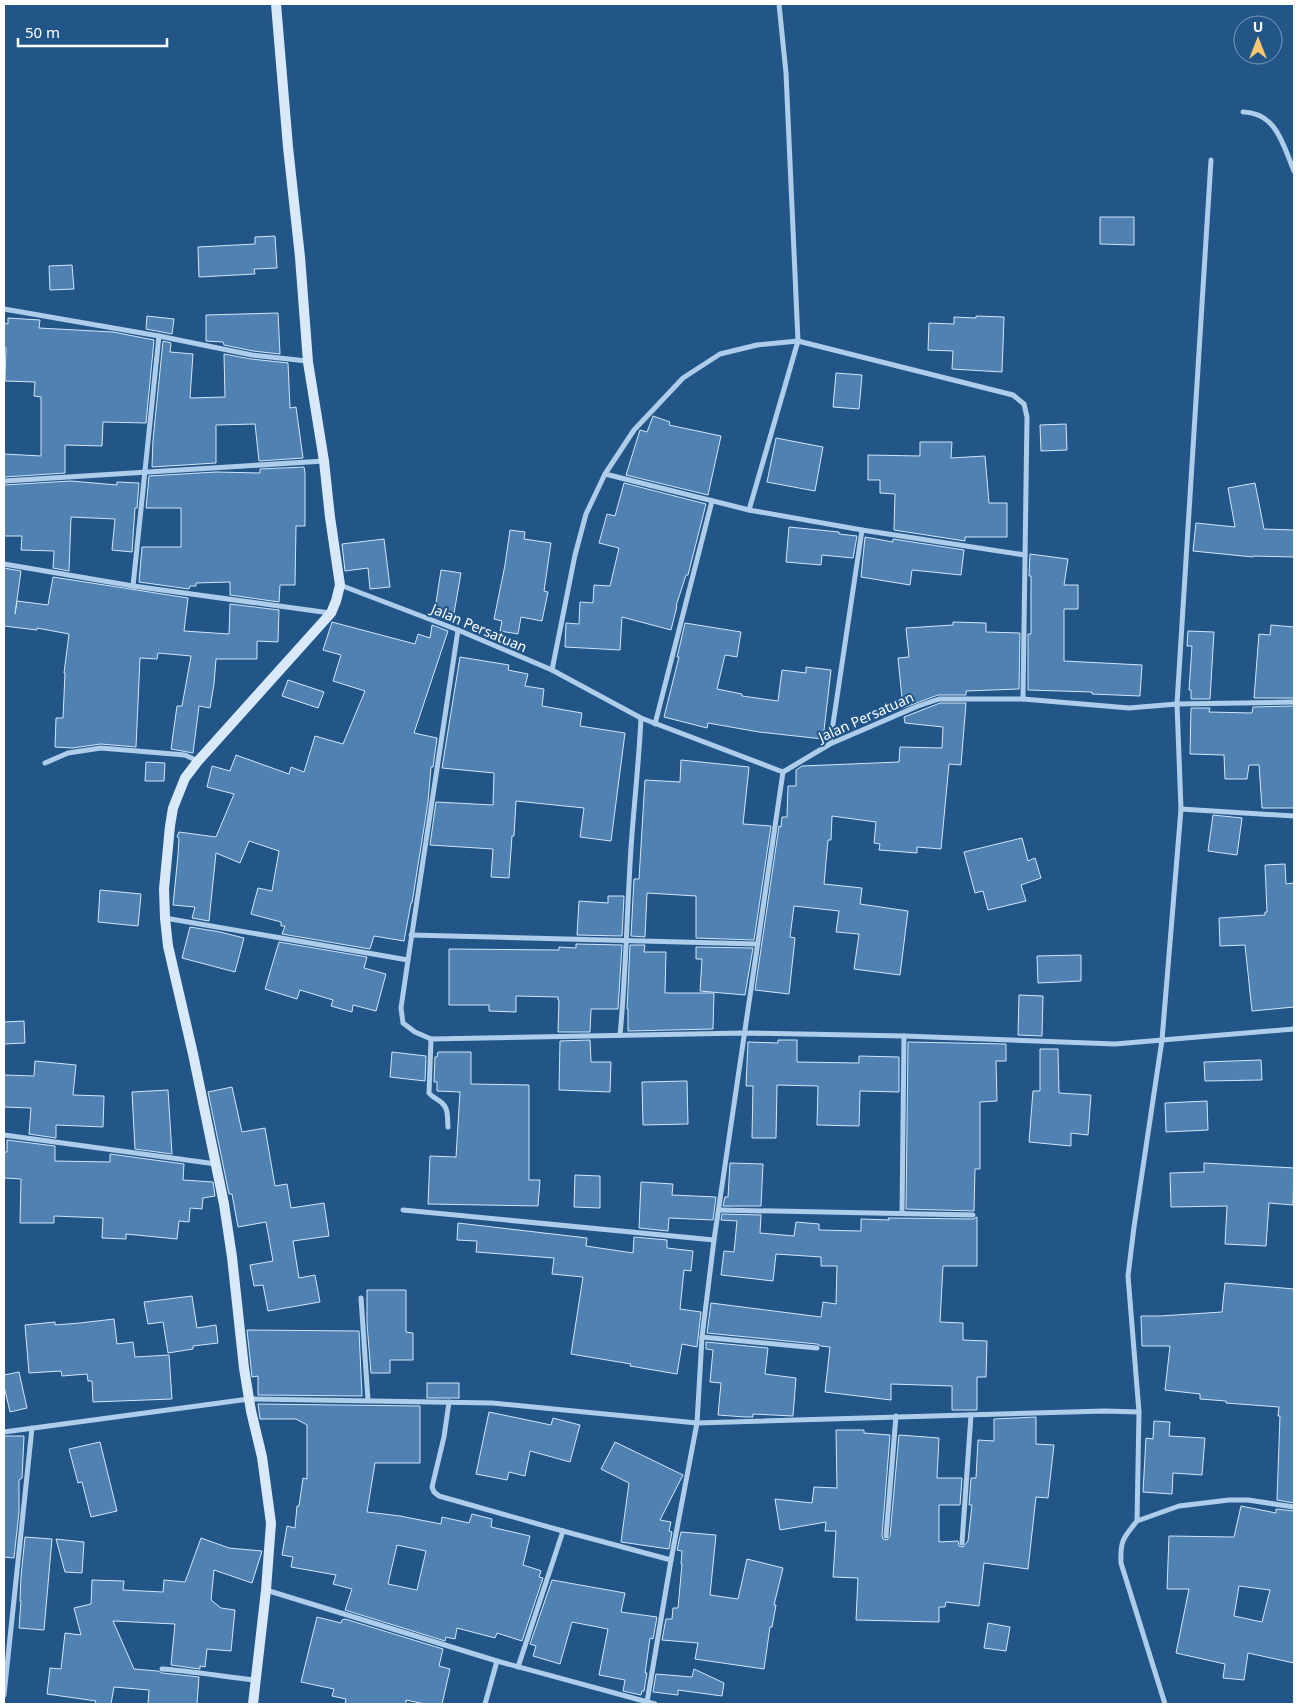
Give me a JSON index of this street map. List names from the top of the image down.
{
  "streets": {
    "street": ["Jalan Persatuan"]
  },
  "scale_bar": "50 m",
  "north": "top"
}
